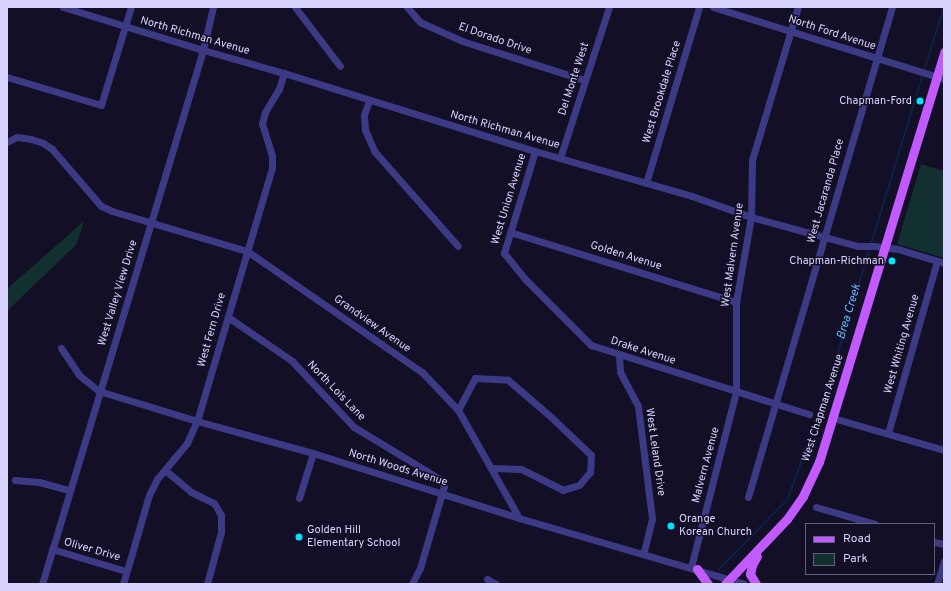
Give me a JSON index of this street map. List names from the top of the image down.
{
  "streets": {
    "main road": ["West Chapman Avenue"],
    "street": [
      "North Ford Avenue",
      "North Richman Avenue",
      "El Dorado Drive",
      "Del Monte West",
      "West Brookdale Place",
      "West Jacaranda Place",
      "West Union Avenue",
      "West Malvern Avenue",
      "Golden Avenue",
      "West Valley View Drive",
      "Grandview Avenue",
      "West Fern Drive",
      "West Whiting Avenue",
      "Drake Avenue",
      "North Lois Lane",
      "West Leland Drive",
      "Malvern Avenue",
      "North Woods Avenue",
      "Oliver Drive"
    ]
  },
  "crossings": [
    ["North Ford Avenue", "West Jacaranda Place"],
    ["North Ford Avenue", "West Malvern Avenue"],
    ["North Ford Avenue", "West Chapman Avenue"],
    ["North Richman Avenue", "Del Monte West"],
    ["North Richman Avenue", "West Brookdale Place"],
    ["North Richman Avenue", "West Jacaranda Place"],
    ["North Richman Avenue", "West Union Avenue"],
    ["North Richman Avenue", "West Malvern Avenue"],
    ["North Richman Avenue", "West Valley View Drive"],
    ["North Richman Avenue", "West Fern Drive"],
    ["North Richman Avenue", "West Whiting Avenue"],
    ["North Richman Avenue", "West Chapman Avenue"],
    ["El Dorado Drive", "Del Monte West"],
    ["West Jacaranda Place", "Drake Avenue"],
    ["West Union Avenue", "Golden Avenue"],
    ["West Union Avenue", "Drake Avenue"],
    ["West Malvern Avenue", "Golden Avenue"],
    ["West Malvern Avenue", "Drake Avenue"],
    ["West Malvern Avenue", "Malvern Avenue"],
    ["West Valley View Drive", "Grandview Avenue"],
    ["West Valley View Drive", "North Woods Avenue"],
    ["West Valley View Drive", "Oliver Drive"],
    ["Grandview Avenue", "West Fern Drive"],
    ["Grandview Avenue", "North Woods Avenue"],
    ["West Fern Drive", "North Lois Lane"],
    ["West Fern Drive", "North Woods Avenue"],
    ["West Fern Drive", "Oliver Drive"],
    ["Drake Avenue", "West Leland Drive"],
    ["Drake Avenue", "Malvern Avenue"],
    ["North Lois Lane", "North Woods Avenue"],
    ["West Chapman Avenue", "North Woods Avenue"],
    ["West Leland Drive", "North Woods Avenue"],
    ["Malvern Avenue", "North Woods Avenue"]
  ],
  "water": ["Brea Creek"],
  "places": [
    "Chapman-Ford",
    "Chapman-Richman",
    "Orange Korean Church",
    "Golden Hill Elementary School"
  ],
  "legend": ["Road", "Park"]
}
